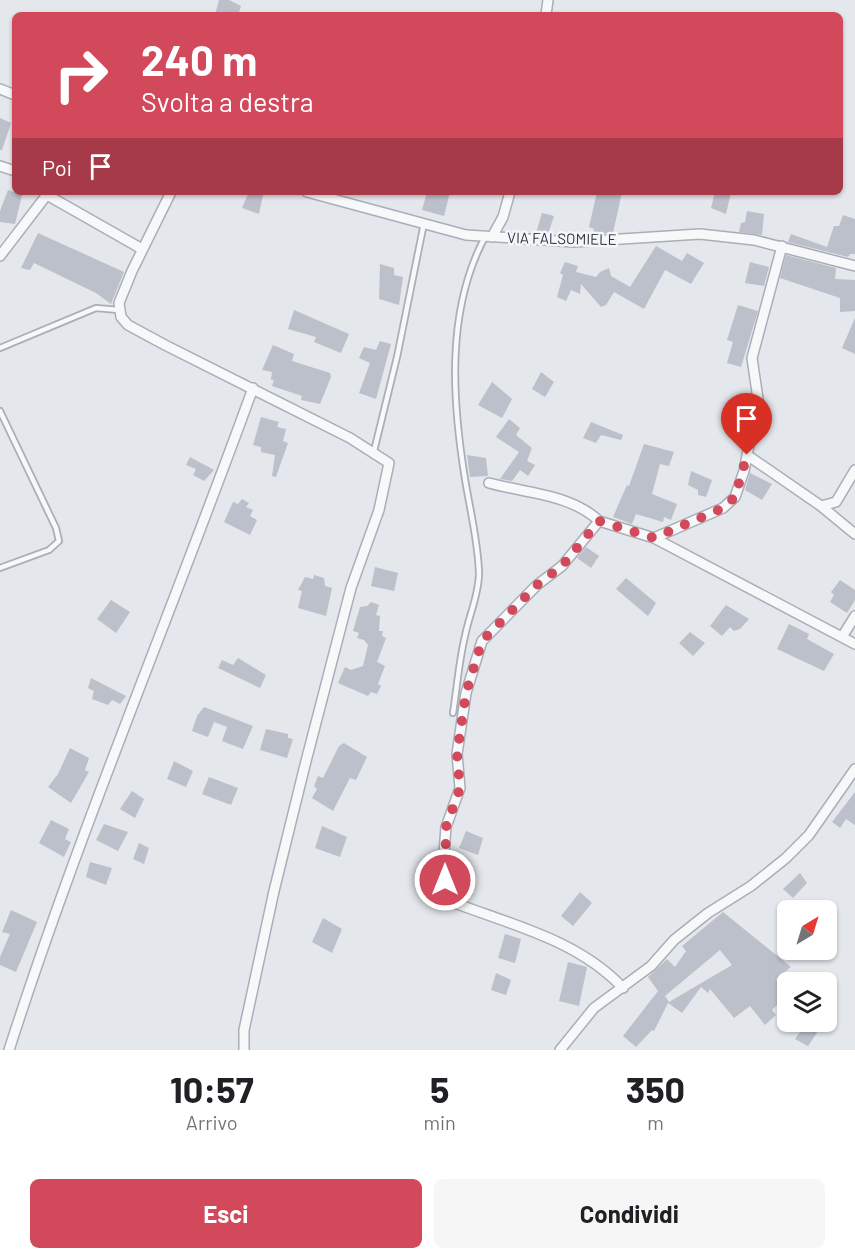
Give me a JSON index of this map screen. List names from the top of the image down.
{
  "streets": {
    "street": ["VIA FALSOMIELE"]
  },
  "north": "top right",
  "page": {
    "turn": ["240 m", "Svolta a destra"],
    "then": "Poi",
    "eta": [
      "10:57",
      "Arrivo",
      "5",
      "min",
      "350",
      "m"
    ],
    "buttons": ["Esci", "Condividi"]
  }
}
